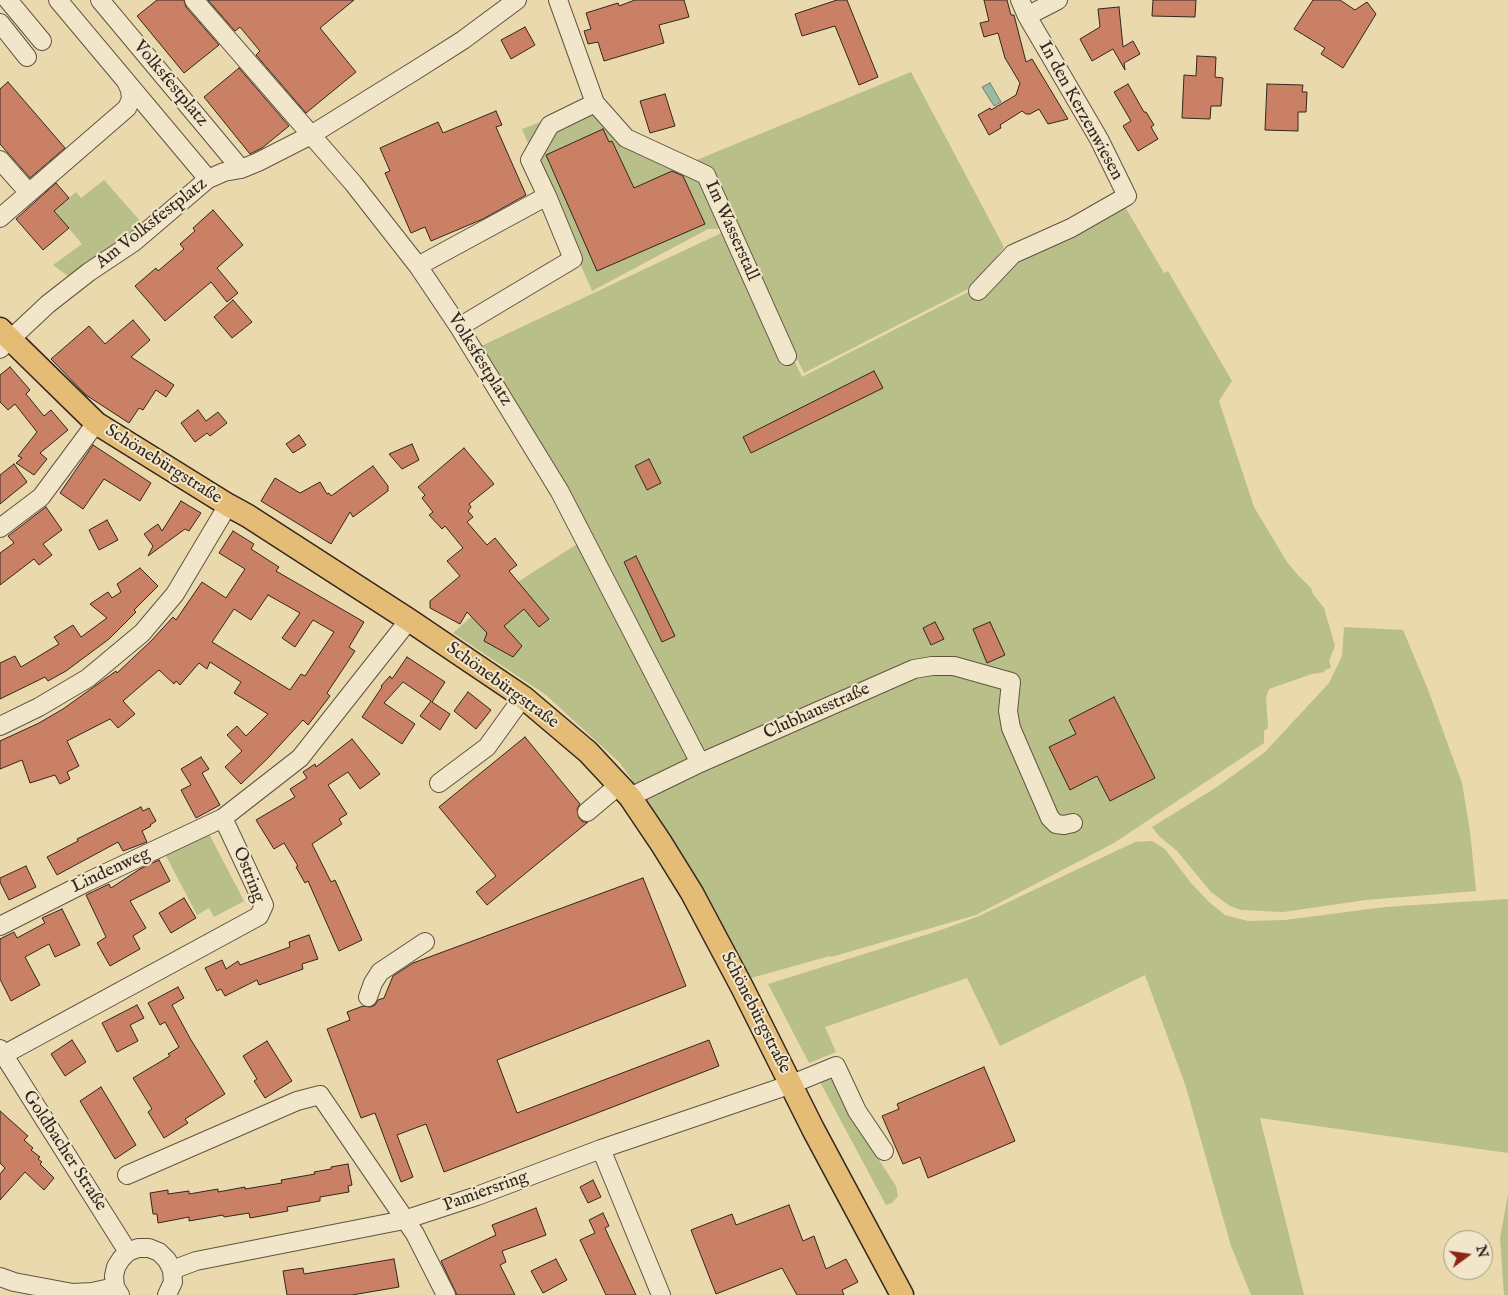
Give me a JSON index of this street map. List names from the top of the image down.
{
  "streets": {
    "main road": ["Schönebürgstraße"],
    "street": [
      "Volksfestplatz",
      "In den Kerzenwiesen",
      "Am Volksfestplatz",
      "Im Wasserstall",
      "Clubhausstraße",
      "Lindenweg",
      "Ostring",
      "Goldbacher Straße",
      "Pamiersring"
    ]
  },
  "crossings": [
    ["Volksfestplatz", "Am Volksfestplatz"],
    ["Volksfestplatz", "Clubhausstraße"],
    ["Am Volksfestplatz", "Schönebürgstraße"],
    ["Schönebürgstraße", "Clubhausstraße"],
    ["Schönebürgstraße", "Pamiersring"],
    ["Lindenweg", "Ostring"],
    ["Ostring", "Goldbacher Straße"]
  ],
  "north": "right"
}
